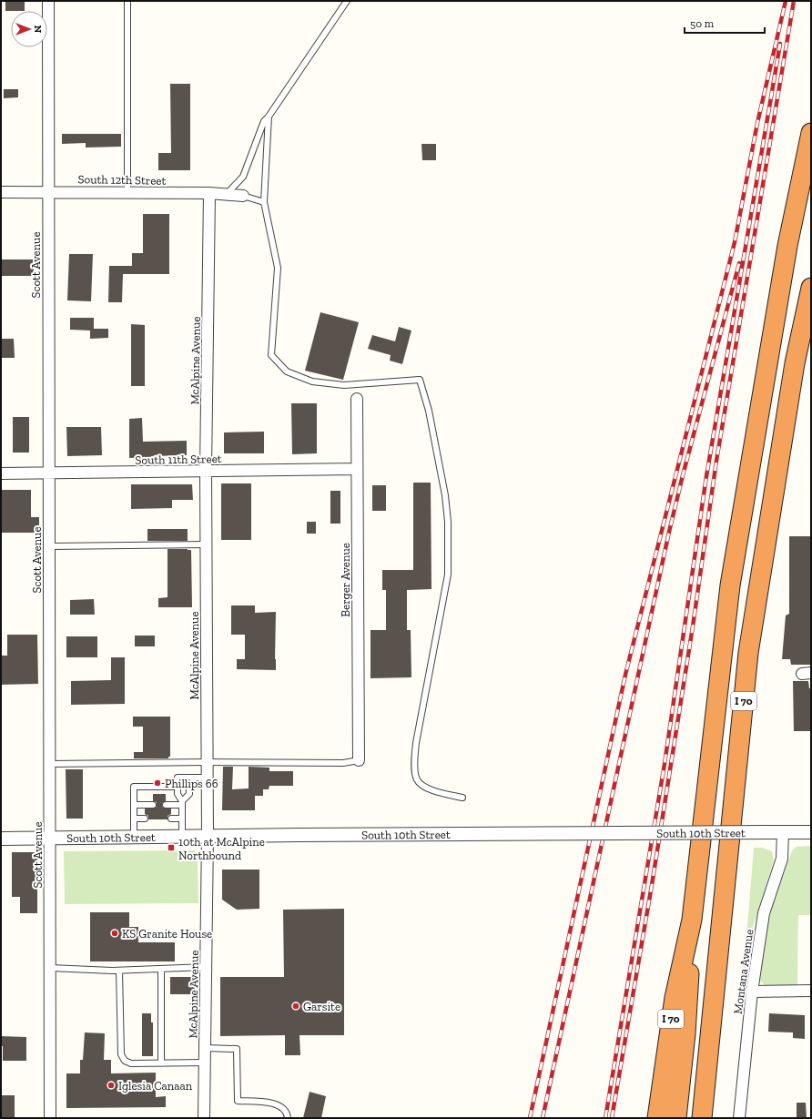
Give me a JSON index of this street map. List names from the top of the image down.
{
  "streets": {
    "highway": ["I 70"],
    "street": [
      "South 12th Street",
      "Scott Avenue",
      "McAlpine Avenue",
      "South 11th Street",
      "Berger Avenue",
      "South 10th Street",
      "Montana Avenue"
    ]
  },
  "crossings": [
    ["South 12th Street", "Scott Avenue"],
    ["South 12th Street", "McAlpine Avenue"],
    ["Scott Avenue", "South 11th Street"],
    ["Scott Avenue", "South 10th Street"],
    ["McAlpine Avenue", "South 11th Street"],
    ["McAlpine Avenue", "South 10th Street"],
    ["South 11th Street", "Berger Avenue"],
    ["South 10th Street", "Montana Avenue"]
  ],
  "places": {
    "other": [
      "Phillips 66",
      "KS Granite House",
      "Garsite",
      "Iglesia Canaan"
    ],
    "transit": ["10th at McAlpine Northbound"]
  },
  "scale_bar": "50 m",
  "north": "right"
}
